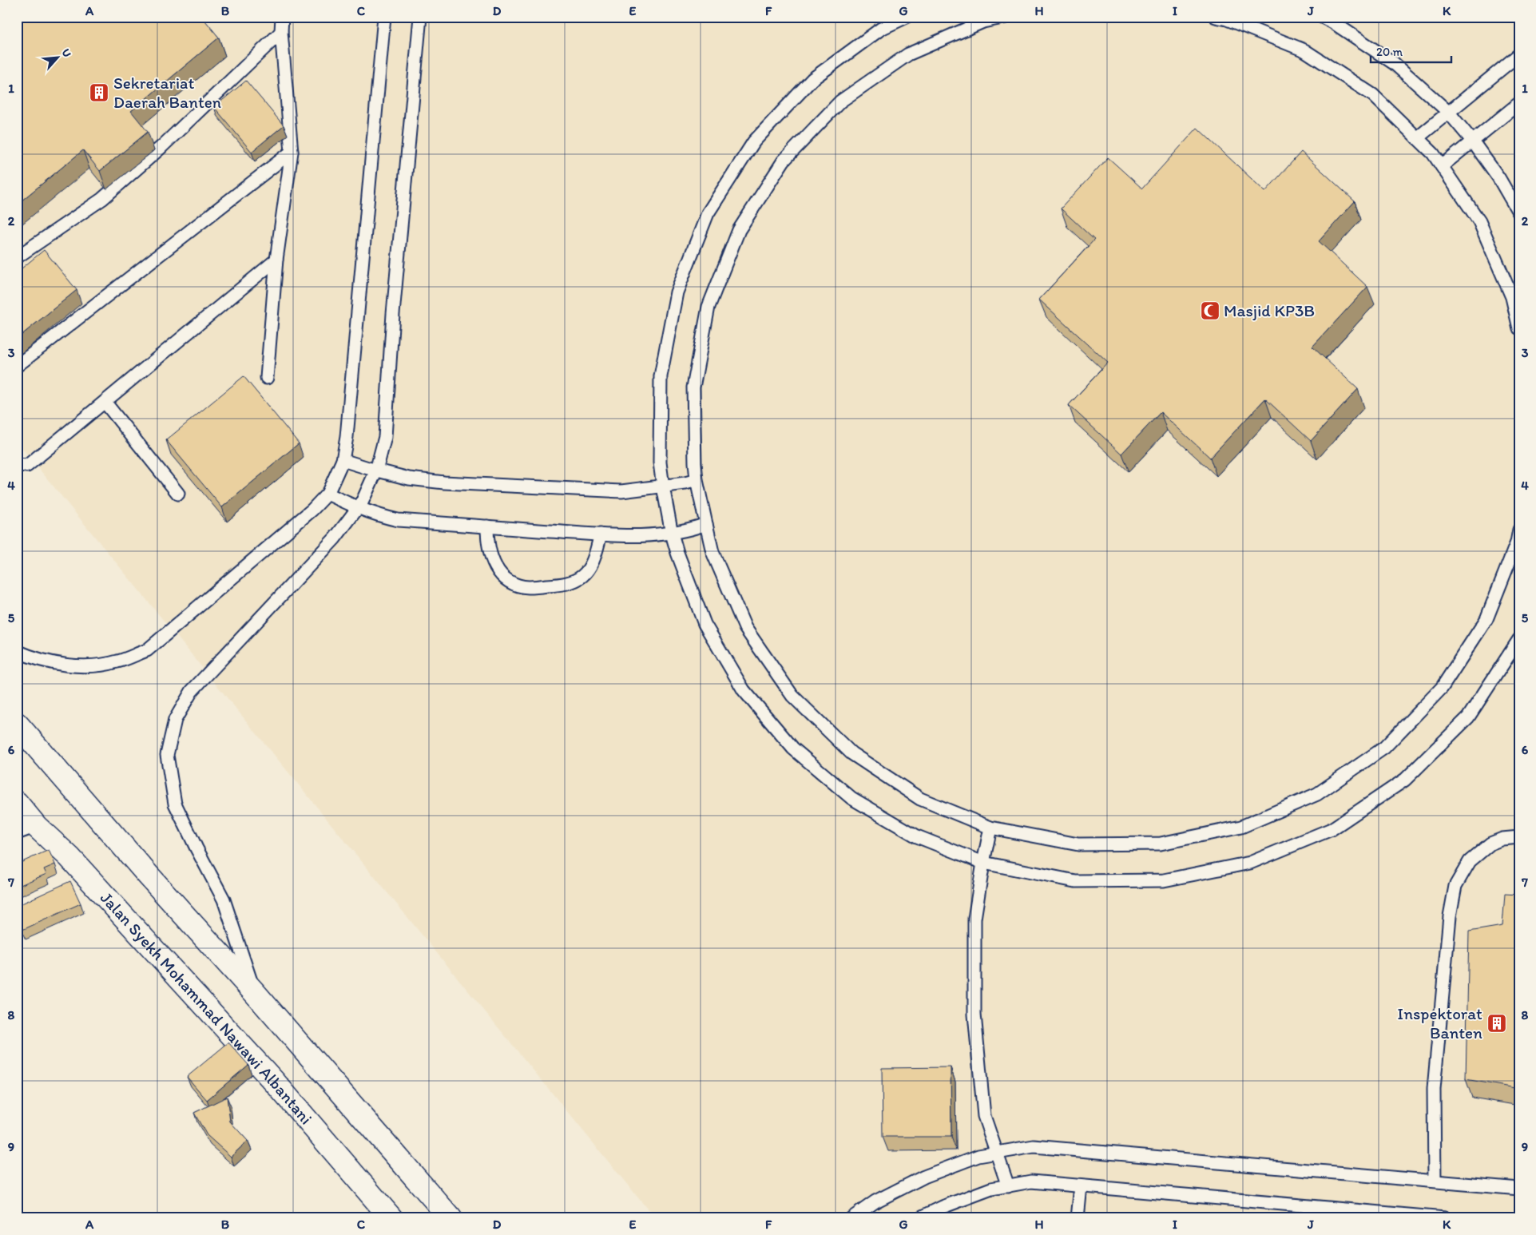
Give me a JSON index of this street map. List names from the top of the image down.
{
  "streets": {
    "main road": ["Jalan Syekh Mohammad Nawawi Albantani"]
  },
  "places": {
    "building": ["Sekretariat Daerah Banten", "Inspektorat Banten"],
    "mosque": ["Masjid KP3B"]
  },
  "scale_bar": "20 m",
  "north": "top right",
  "grid": {
    "columns": [
      "A",
      "B",
      "C",
      "D",
      "E",
      "F",
      "G",
      "H",
      "I",
      "J",
      "K"
    ],
    "rows": [
      "1",
      "2",
      "3",
      "4",
      "5",
      "6",
      "7",
      "8",
      "9"
    ]
  }
}
